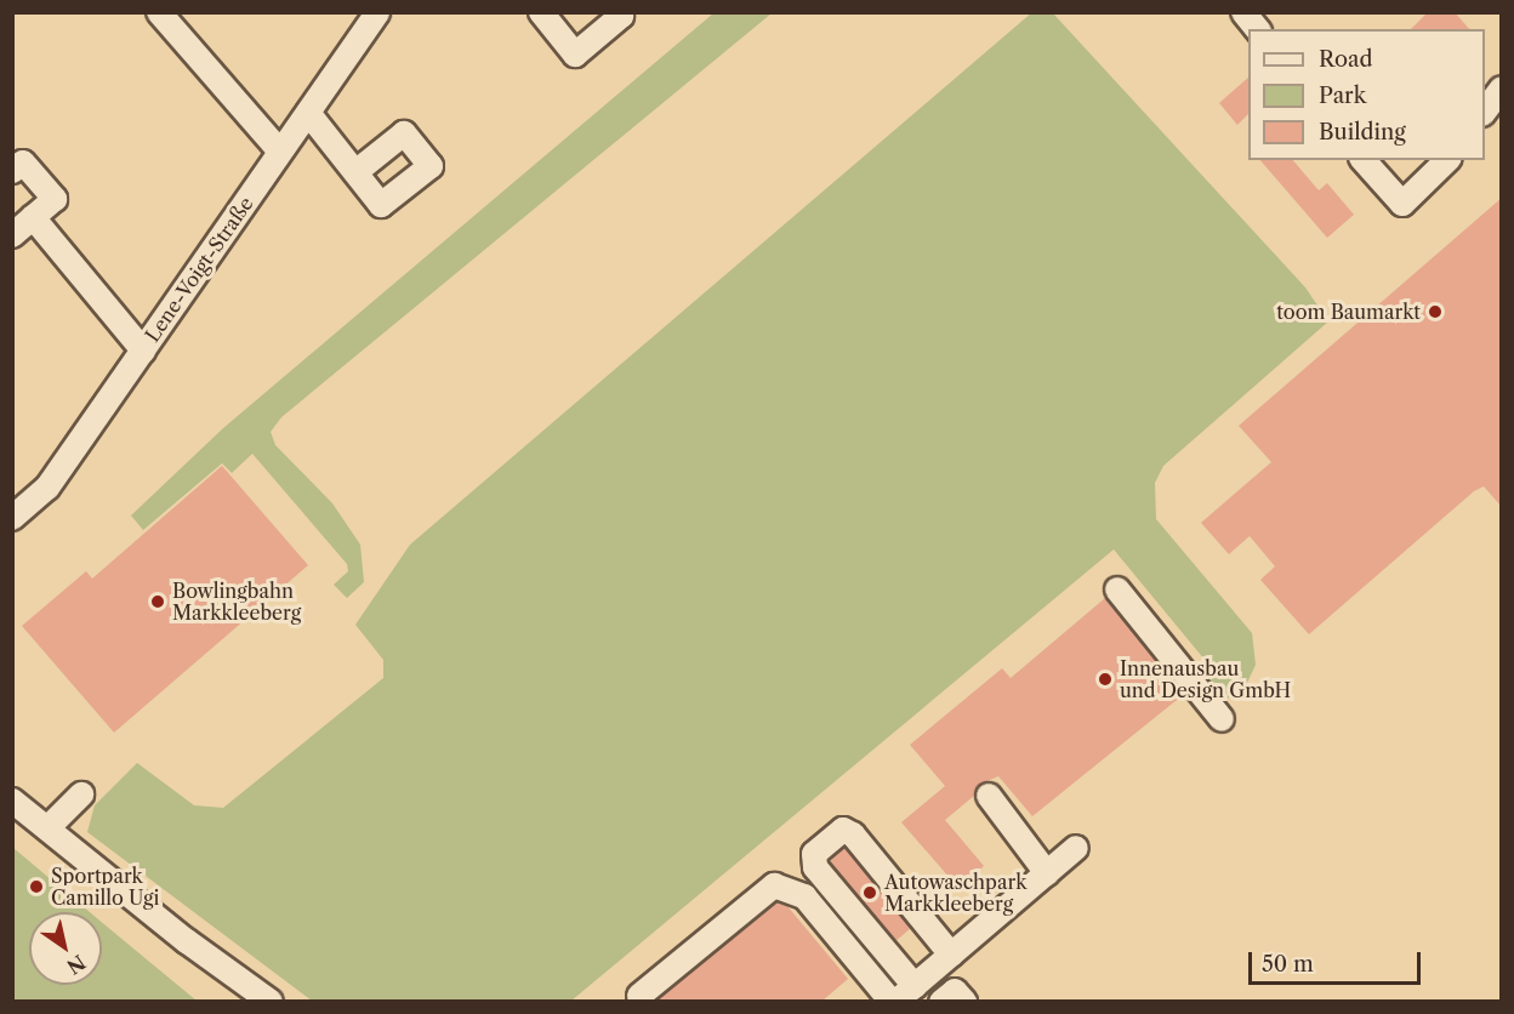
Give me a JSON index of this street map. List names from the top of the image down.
{
  "streets": {
    "street": ["Lene-Voigt-Straße"]
  },
  "places": [
    "toom Baumarkt",
    "Bowlingbahn Markkleeberg",
    "Innenausbau und Design GmbH",
    "Sportpark Camillo Ugi",
    "Autowaschpark Markkleeberg"
  ],
  "legend": ["Road", "Park", "Building"],
  "scale_bar": "50 m",
  "north": "bottom right"
}
